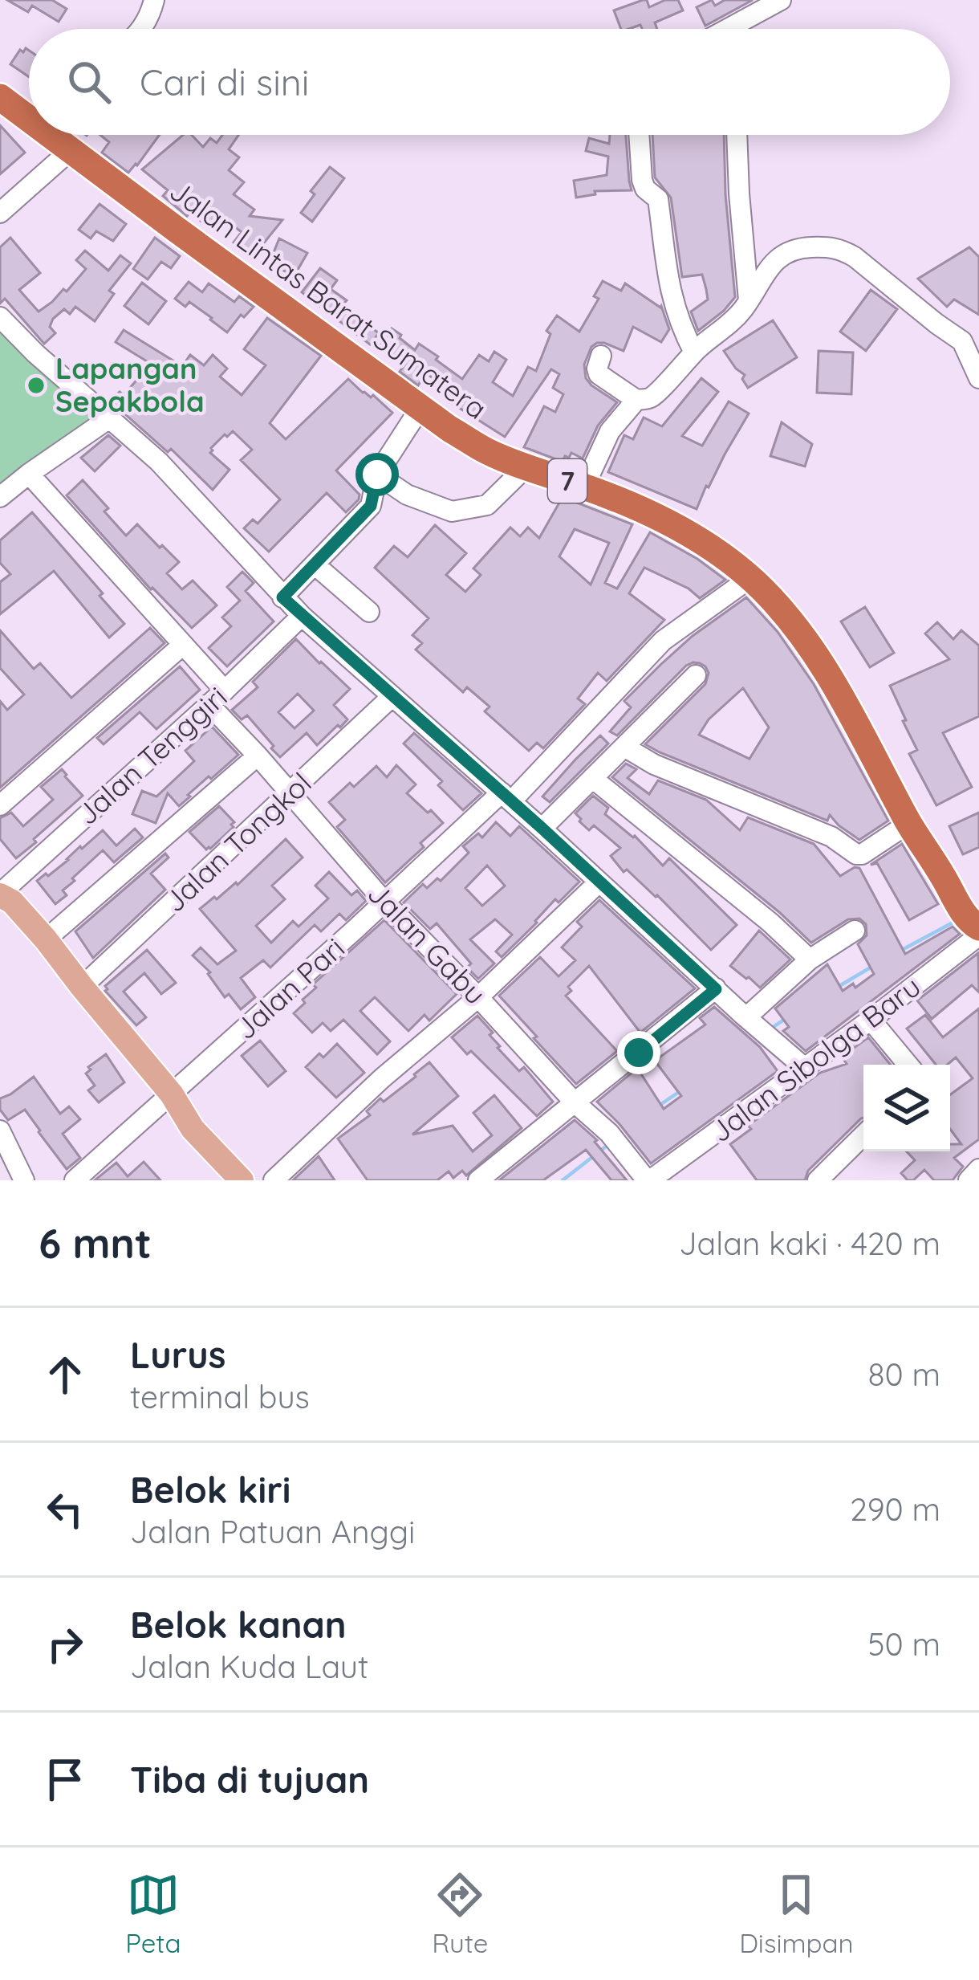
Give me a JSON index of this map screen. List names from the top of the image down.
{
  "streets": {
    "highway": ["Jalan Lintas Barat Sumatera", "7"],
    "street": [
      "Jalan Tenggiri",
      "Jalan Tongkol",
      "Jalan Gabu",
      "Jalan Pari",
      "Jalan Sibolga Baru"
    ]
  },
  "crossings": [
    ["Jalan Lintas Barat Sumatera", "7"],
    ["Jalan Lintas Barat Sumatera", "Jalan Pari"],
    ["Jalan Lintas Barat Sumatera", "Jalan Sibolga Baru"],
    ["Jalan Tenggiri", "Jalan Gabu"],
    ["Jalan Tongkol", "Jalan Gabu"],
    ["Jalan Gabu", "Jalan Pari"],
    ["Jalan Gabu", "Jalan Sibolga Baru"]
  ],
  "places": ["Lapangan Sepakbola"],
  "page": {
    "search": "Cari di sini",
    "heading": ["6 mnt", "Jalan kaki · 420 m"],
    "list": [
      ["Lurus", "terminal bus", "80 m"],
      ["Belok kiri", "Jalan Patuan Anggi", "290 m"],
      ["Belok kanan", "Jalan Kuda Laut", "50 m"],
      "Tiba di tujuan"
    ],
    "nav": ["Peta", "Rute", "Disimpan"]
  }
}
